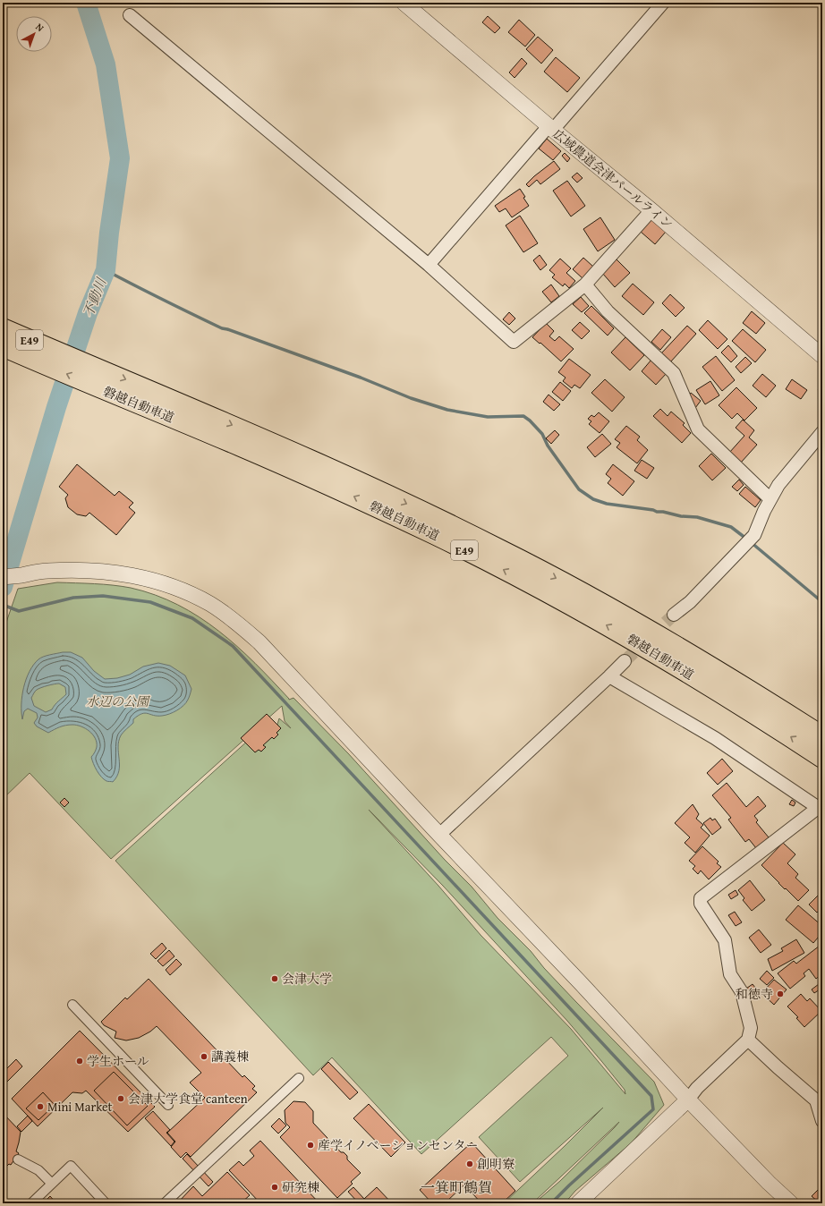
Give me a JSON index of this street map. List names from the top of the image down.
{
  "streets": {
    "highway": ["E49", "磐越自動車道"],
    "street": ["広域農道会津パールライン"]
  },
  "districts": ["一箕町鶴賀"],
  "water": ["不動川"],
  "parks": ["水辺の公園"],
  "places": [
    "会津大学",
    "和徳寺",
    "講義棟",
    "学生ホール",
    "会津大学食堂 canteen",
    "Mini Market",
    "産学イノベーションセンター",
    "創明寮",
    "研究棟"
  ],
  "north": "top right"
}
